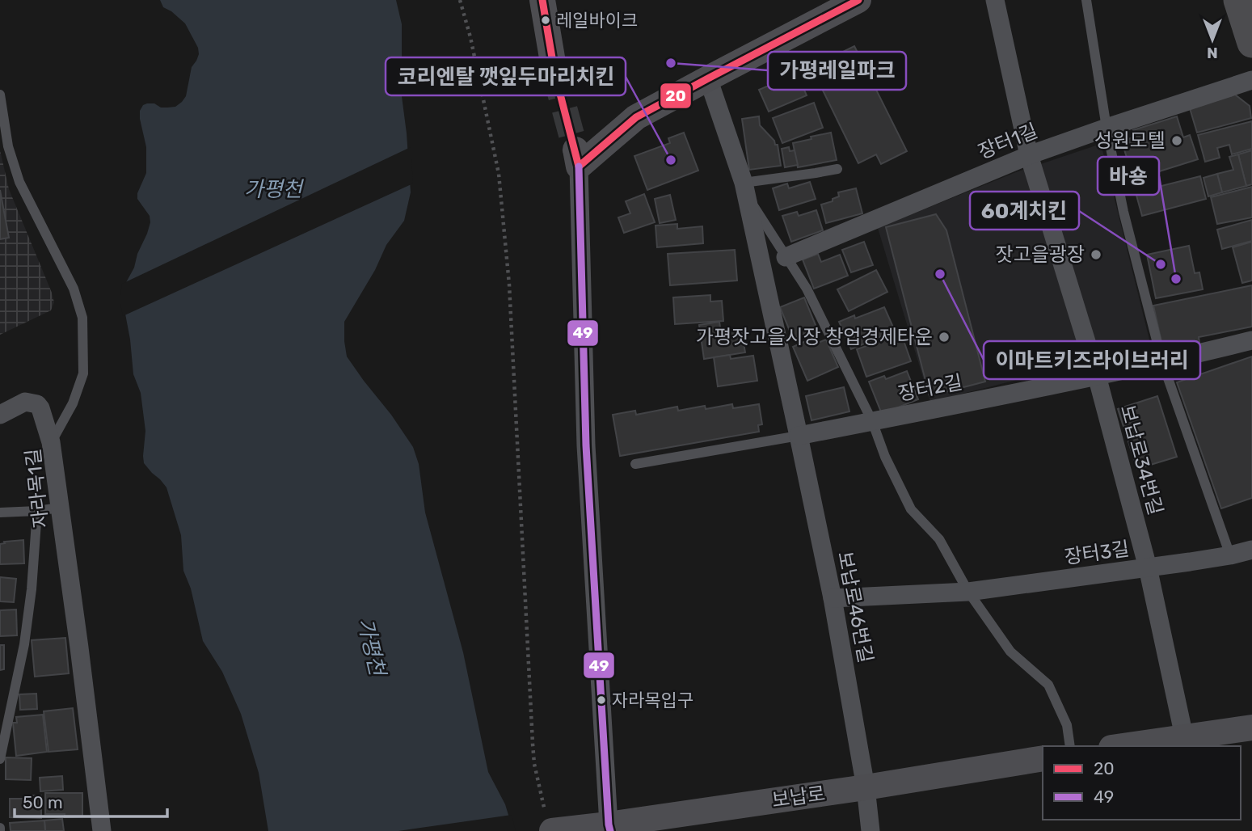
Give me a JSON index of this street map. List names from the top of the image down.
{
  "streets": {
    "street": [
      "장터1길",
      "장터2길",
      "보납로34번길",
      "자라목1길",
      "장터3길",
      "보납로46번길",
      "보납로"
    ]
  },
  "crossings": [
    ["장터1길", "보납로34번길"],
    ["장터2길", "보납로34번길"],
    ["장터2길", "보납로46번길"],
    ["보납로34번길", "장터3길"],
    ["장터3길", "보납로46번길"],
    ["보납로46번길", "보납로"]
  ],
  "water": ["가평천"],
  "places": [
    "레일바이크",
    "가평레일파크",
    "성원모텔",
    "코리엔탈 깻잎두마리치킨",
    "잣고을광장",
    "60계치킨",
    "이마트키즈라이브러리",
    "바숑",
    "가평잣고을시장 창업경제타운",
    "자라목입구"
  ],
  "lines": ["transit line 20", "transit line 49"],
  "legend": ["20", "49"],
  "scale_bar": "50 m",
  "north": "bottom"
}
